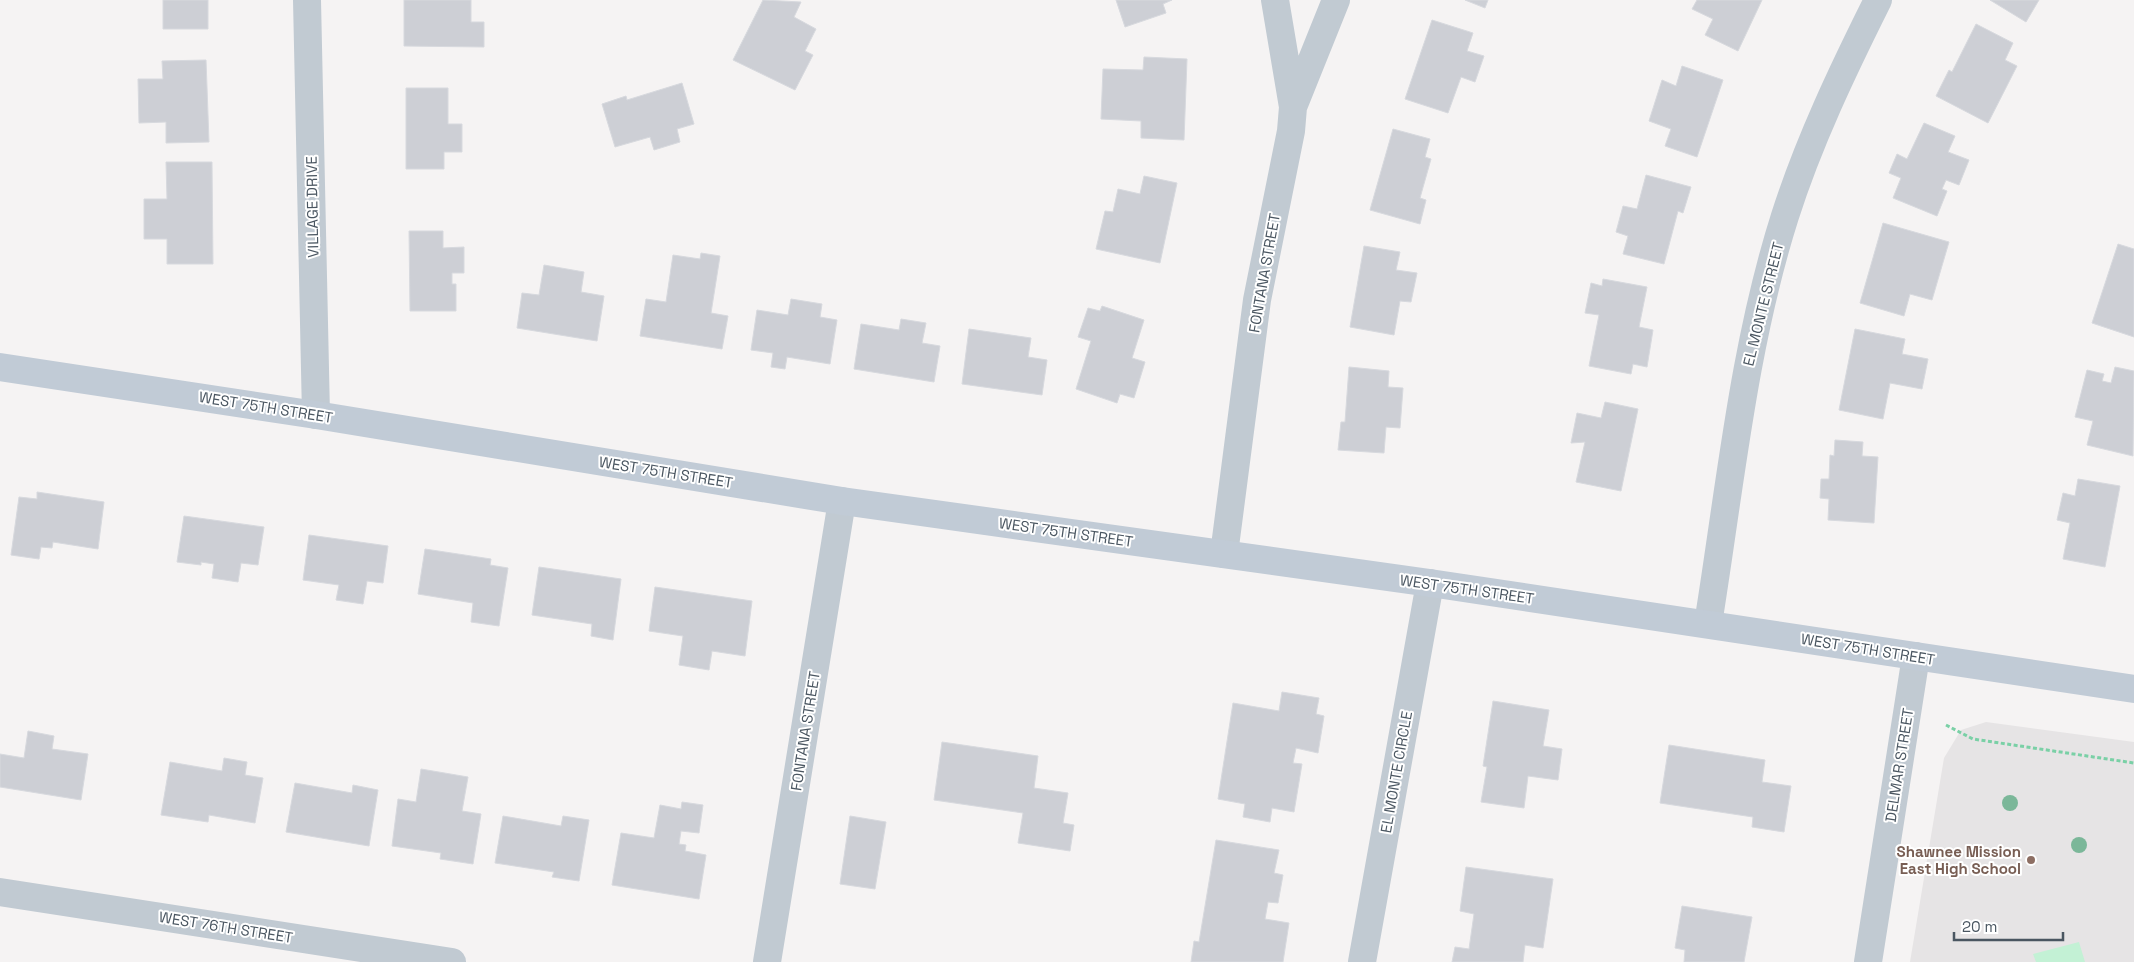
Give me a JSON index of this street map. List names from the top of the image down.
{
  "streets": {
    "main road": ["WEST 75TH STREET"],
    "street": [
      "VILLAGE DRIVE",
      "FONTANA STREET",
      "EL MONTE STREET",
      "DELMAR STREET",
      "EL MONTE CIRCLE",
      "WEST 76TH STREET"
    ]
  },
  "crossings": [
    ["VILLAGE DRIVE", "WEST 75TH STREET"],
    ["FONTANA STREET", "WEST 75TH STREET"],
    ["EL MONTE STREET", "WEST 75TH STREET"],
    ["WEST 75TH STREET", "DELMAR STREET"],
    ["WEST 75TH STREET", "EL MONTE CIRCLE"]
  ],
  "places": ["Shawnee Mission East High School"],
  "scale_bar": "20 m"
}
